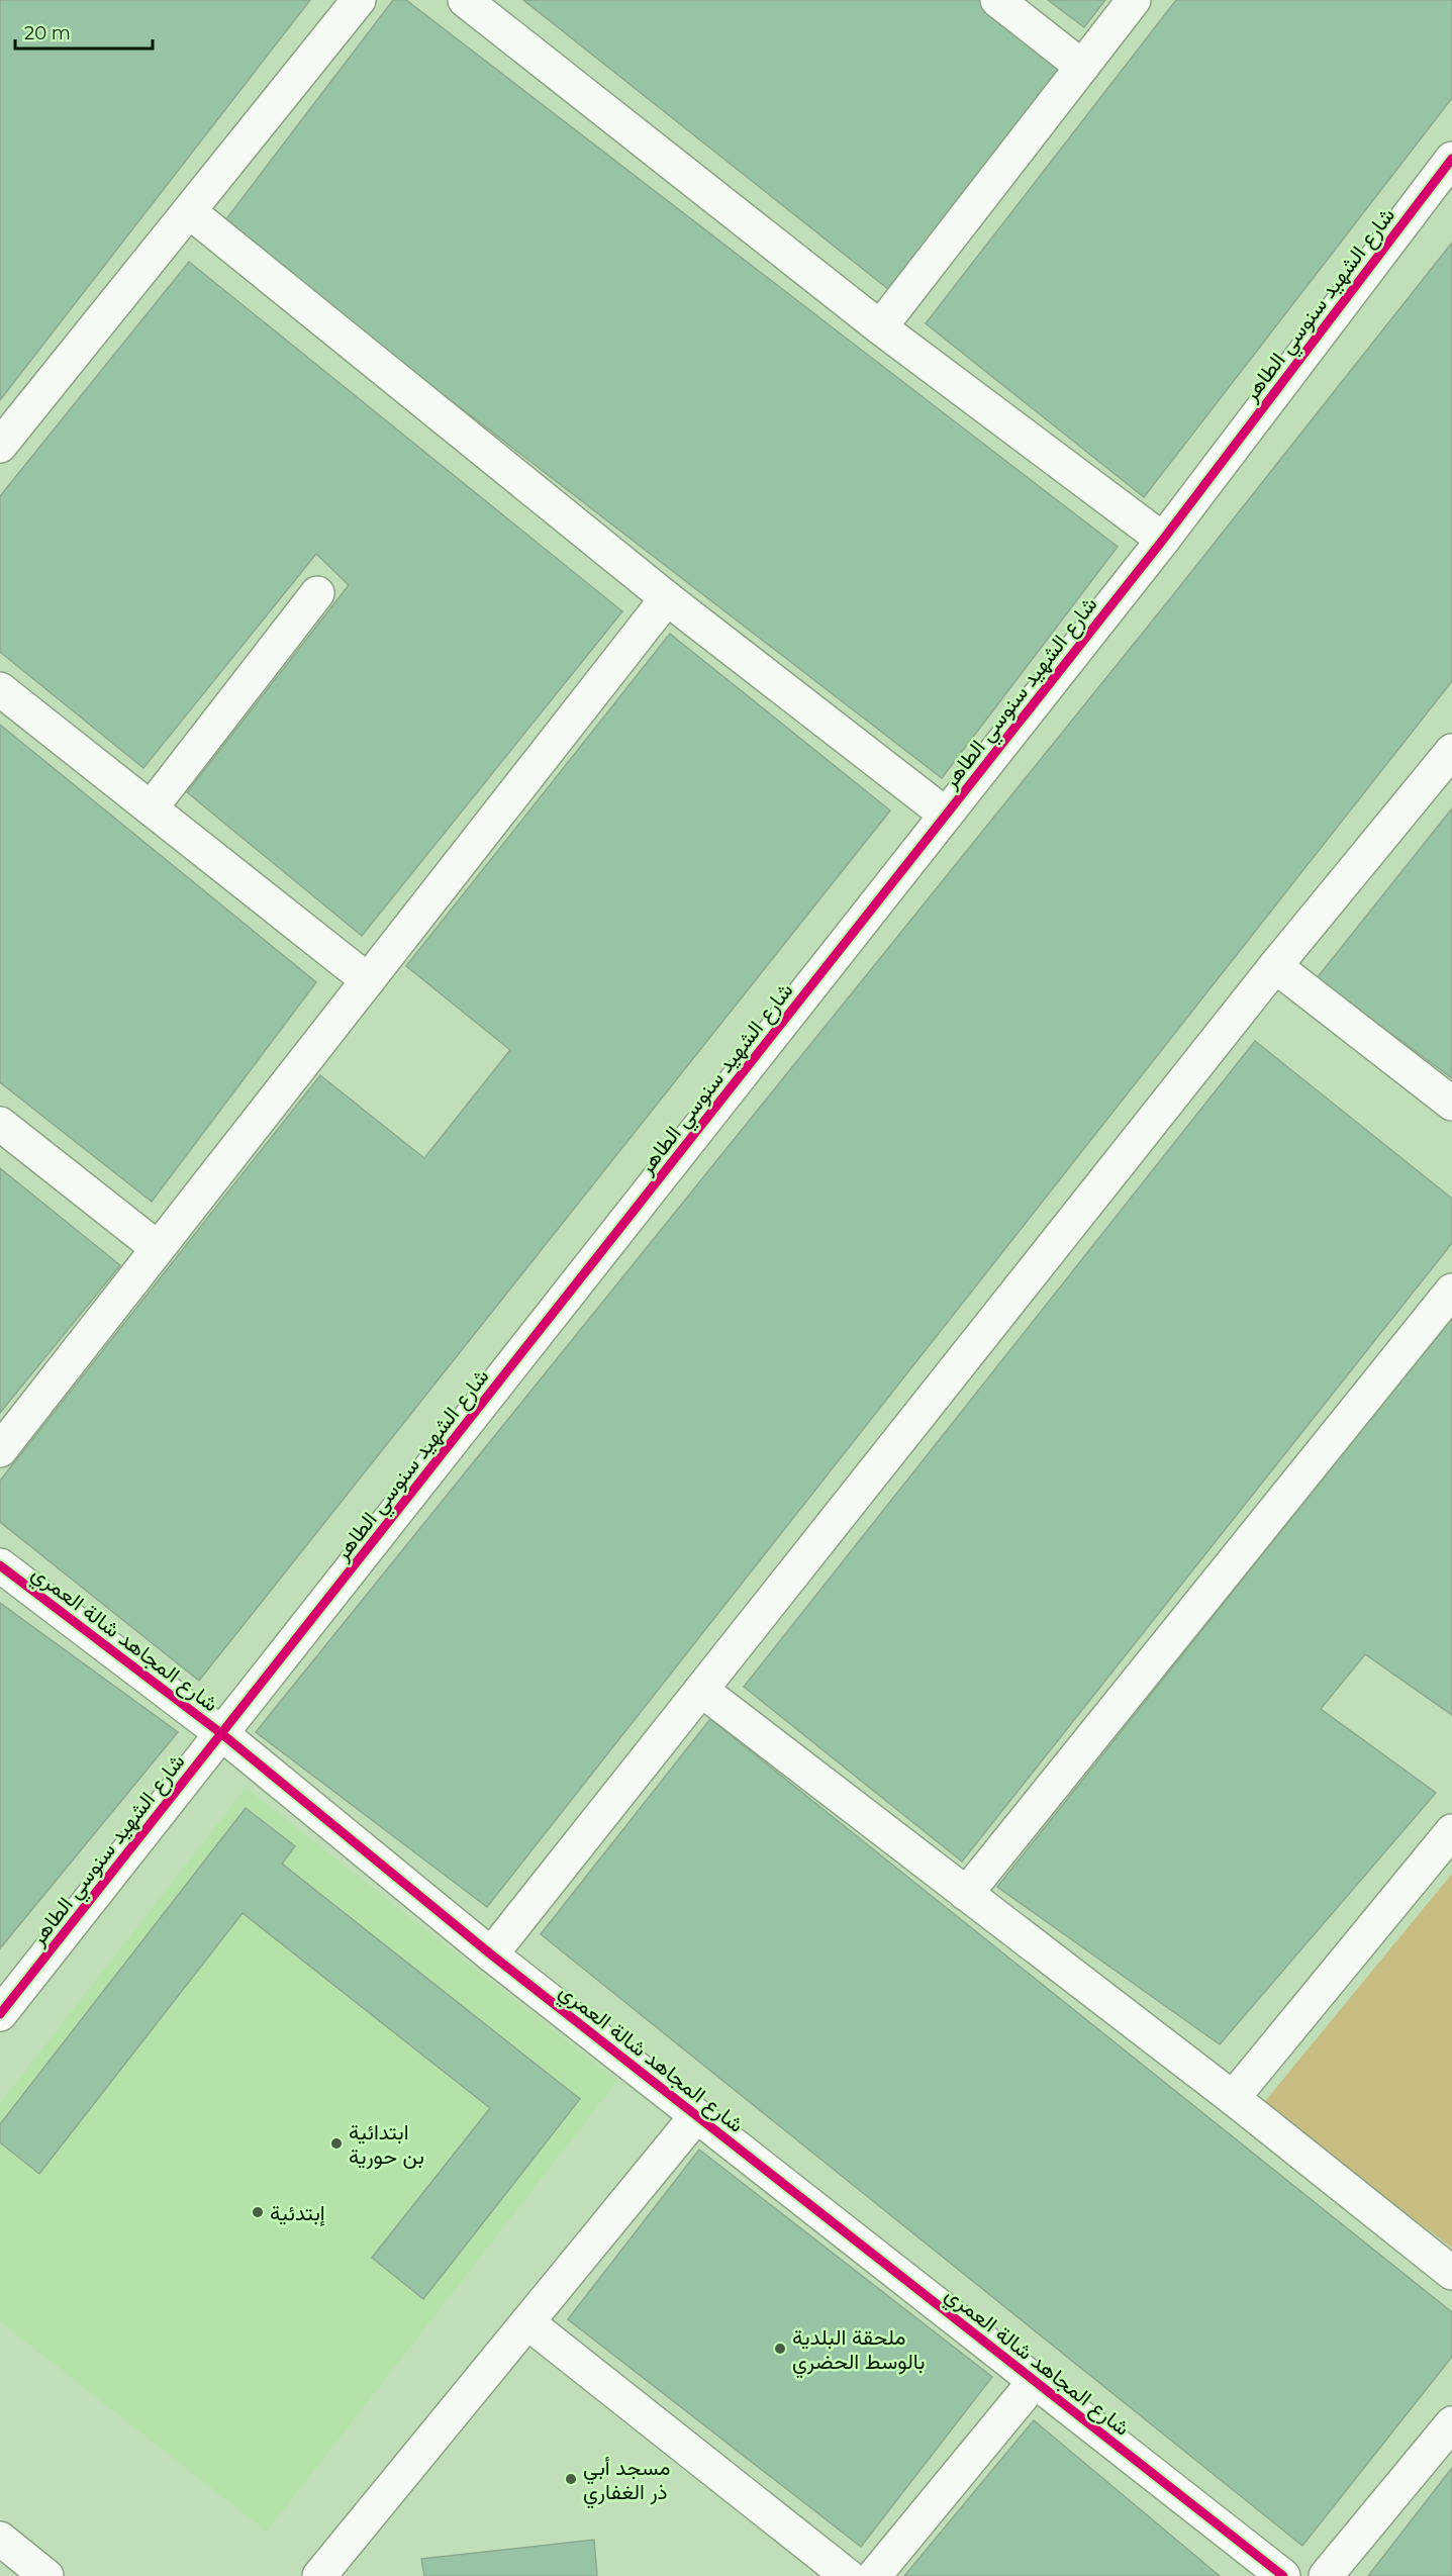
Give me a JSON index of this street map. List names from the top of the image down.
{
  "streets": {
    "street": ["شارع الشهيد سنوسي الطاهر", "شارع المجاهد شالة العمري"]
  },
  "crossings": [
    ["شارع الشهيد سنوسي الطاهر", "شارع المجاهد شالة العمري"]
  ],
  "places": [
    "ابتدائية بن حورية",
    "إبتدئية",
    "ملحقة البلدية بالوسط الحضري",
    "مسجد أبي ذر الغفاري"
  ],
  "scale_bar": "20 m"
}
